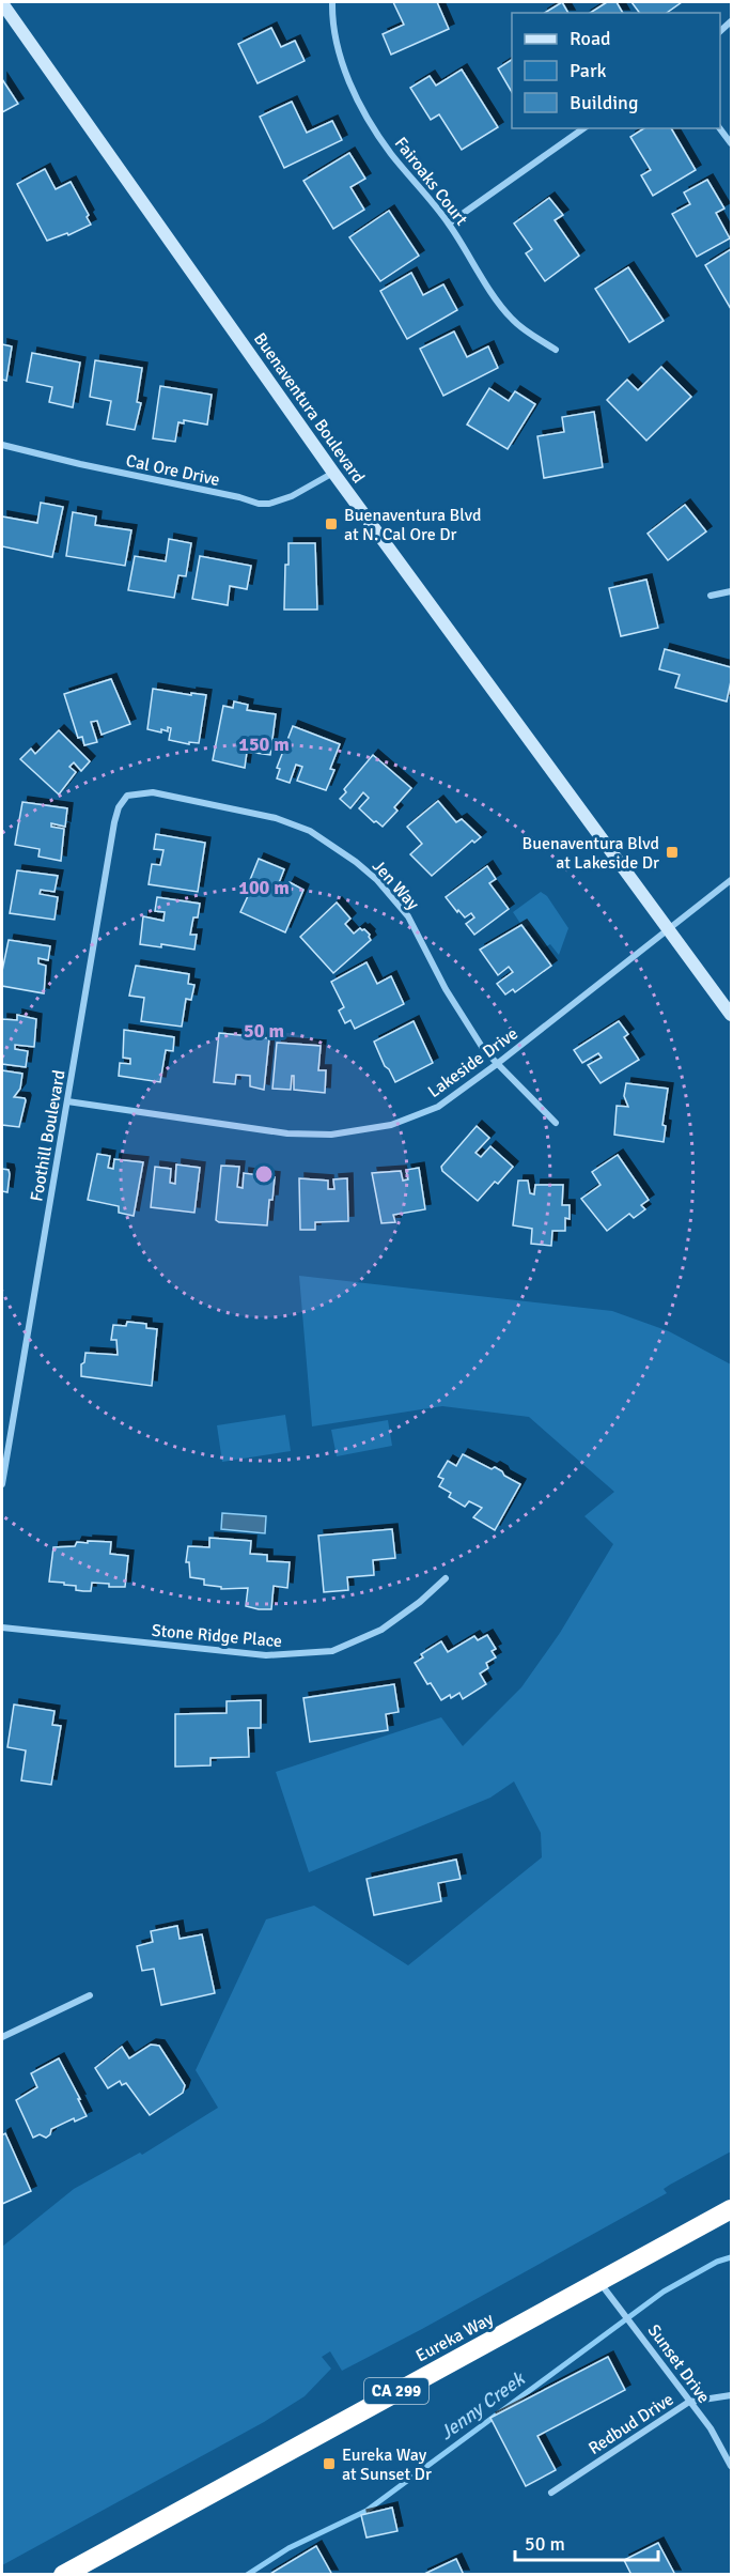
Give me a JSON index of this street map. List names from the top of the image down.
{
  "streets": {
    "highway": ["Eureka Way", "CA 299"],
    "main road": ["Buenaventura Boulevard"],
    "street": [
      "Fairoaks Court",
      "Cal Ore Drive",
      "Jen Way",
      "Lakeside Drive",
      "Foothill Boulevard",
      "Stone Ridge Place",
      "Sunset Drive",
      "Redbud Drive"
    ]
  },
  "crossings": [
    ["Buenaventura Boulevard", "Cal Ore Drive"],
    ["Buenaventura Boulevard", "Lakeside Drive"],
    ["Jen Way", "Lakeside Drive"],
    ["Jen Way", "Foothill Boulevard"],
    ["Lakeside Drive", "Foothill Boulevard"],
    ["Eureka Way", "Sunset Drive"],
    ["Sunset Drive", "Redbud Drive"]
  ],
  "water": ["Jenny Creek"],
  "places": {
    "transit": ["Buenaventura Blvd at N. Cal Ore Dr", "Buenaventura Blvd at Lakeside Dr", "Eureka Way at Sunset Dr"]
  },
  "legend": ["Road", "Park", "Building"],
  "scale_bar": "50 m",
  "rings": ["150 m", "100 m", "50 m"]
}
